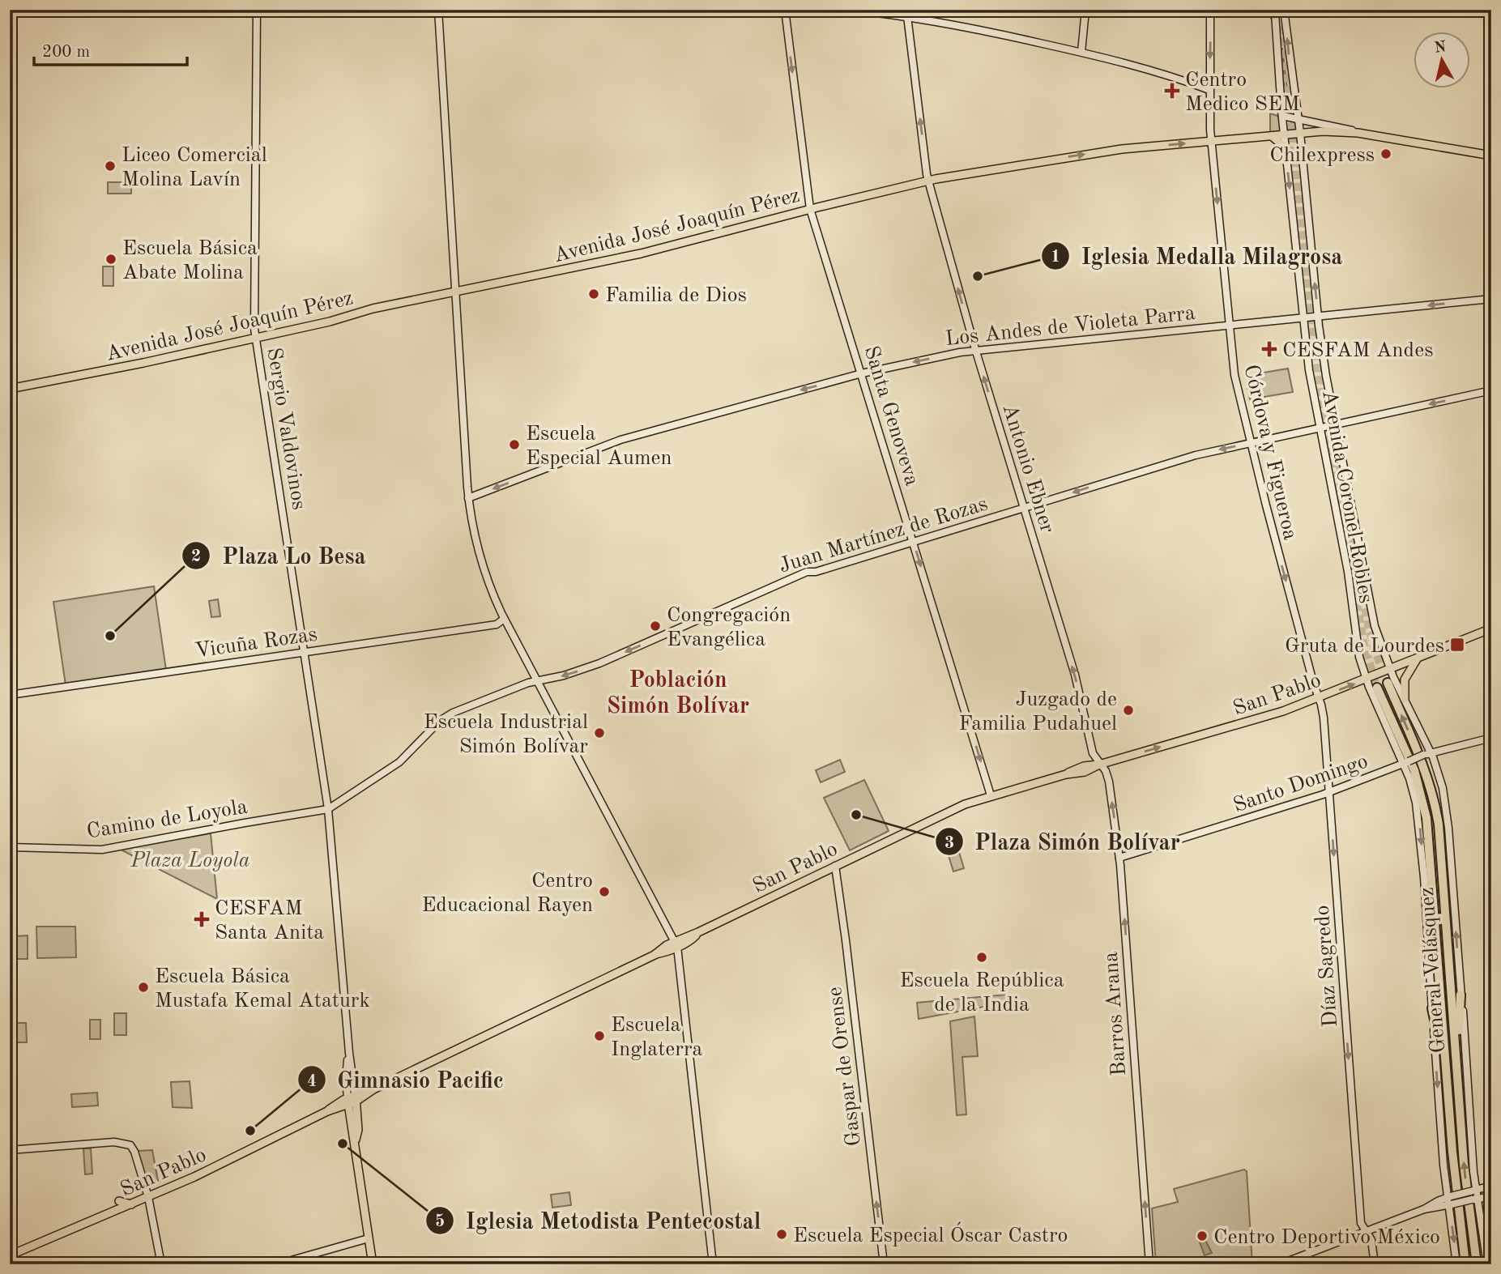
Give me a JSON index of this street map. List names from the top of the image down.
{
  "streets": {
    "highway": ["General Velásquez"],
    "main road": ["Avenida José Joaquín Pérez", "San Pablo"],
    "street": [
      "Los Andes de Violeta Parra",
      "Santa Genoveva",
      "Sergio Valdovinos",
      "Córdova y Figueroa",
      "Antonio Ebner",
      "Avenida Coronel Robles",
      "Juan Martínez de Rozas",
      "Vicuña Rozas",
      "Santo Domingo",
      "Camino de Loyola",
      "Díaz Sagredo",
      "Barros Arana",
      "Gaspar de Orense"
    ]
  },
  "crossings": [
    ["Avenida José Joaquín Pérez", "Santa Genoveva"],
    ["Avenida José Joaquín Pérez", "Sergio Valdovinos"],
    ["Avenida José Joaquín Pérez", "Córdova y Figueroa"],
    ["Avenida José Joaquín Pérez", "Antonio Ebner"],
    ["Avenida José Joaquín Pérez", "Avenida Coronel Robles"],
    ["Los Andes de Violeta Parra", "Santa Genoveva"],
    ["Los Andes de Violeta Parra", "Córdova y Figueroa"],
    ["Los Andes de Violeta Parra", "Antonio Ebner"],
    ["Los Andes de Violeta Parra", "Avenida Coronel Robles"],
    ["Santa Genoveva", "Juan Martínez de Rozas"],
    ["Santa Genoveva", "San Pablo"],
    ["Sergio Valdovinos", "Juan Martínez de Rozas"],
    ["Sergio Valdovinos", "Vicuña Rozas"],
    ["Sergio Valdovinos", "San Pablo"],
    ["Sergio Valdovinos", "Camino de Loyola"],
    ["Córdova y Figueroa", "Juan Martínez de Rozas"],
    ["Córdova y Figueroa", "San Pablo"],
    ["Córdova y Figueroa", "Díaz Sagredo"],
    ["Antonio Ebner", "Juan Martínez de Rozas"],
    ["Antonio Ebner", "San Pablo"],
    ["Antonio Ebner", "Barros Arana"],
    ["Avenida Coronel Robles", "Juan Martínez de Rozas"],
    ["Avenida Coronel Robles", "San Pablo"],
    ["Avenida Coronel Robles", "Santo Domingo"],
    ["Juan Martínez de Rozas", "Camino de Loyola"],
    ["San Pablo", "Díaz Sagredo"],
    ["San Pablo", "Barros Arana"],
    ["San Pablo", "Gaspar de Orense"],
    ["Santo Domingo", "Díaz Sagredo"],
    ["Santo Domingo", "Barros Arana"]
  ],
  "one_way": [
    "Los Andes de Violeta Parra",
    "Santa Genoveva",
    "Córdova y Figueroa",
    "Antonio Ebner",
    "Juan Martínez de Rozas",
    "Díaz Sagredo",
    "Barros Arana",
    "Gaspar de Orense"
  ],
  "districts": ["Población Simón Bolívar"],
  "parks": ["Plaza Loyola"],
  "places": {
    "health": ["Centro Medico SEM", "CESFAM Andes", "CESFAM Santa Anita"],
    "other": [
      "Chilexpress",
      "Liceo Comercial Molina Lavín",
      "Escuela Básica Abate Molina",
      "Iglesia Medalla Milagrosa",
      "Familia de Dios",
      "Escuela Especial Aumen",
      "Congregación Evangélica",
      "Plaza Lo Besa",
      "Juzgado de Familia Pudahuel",
      "Escuela Industrial Simón Bolívar",
      "Plaza Simón Bolívar",
      "Centro Educacional Rayen",
      "Escuela República de la India",
      "Escuela Básica Mustafa Kemal Ataturk",
      "Escuela Inglaterra",
      "Gimnasio Pacific",
      "Iglesia Metodista Pentecostal",
      "Escuela Especial Óscar Castro",
      "Centro Deportivo México"
    ],
    "transit": ["Gruta de Lourdes"]
  },
  "scale_bar": "200 m",
  "north": "top"
}
